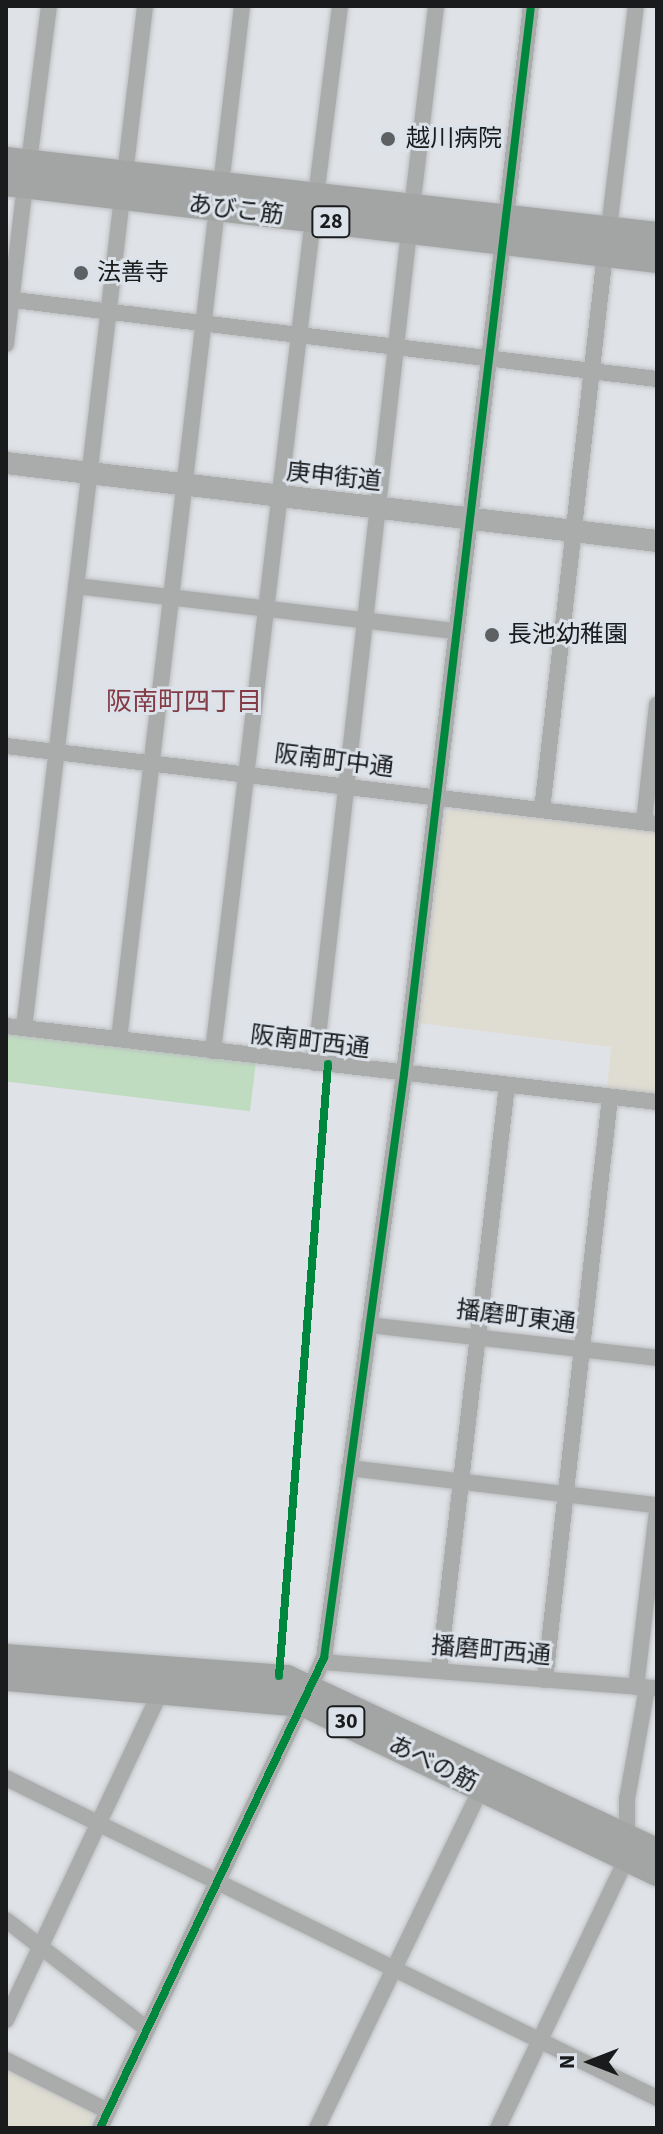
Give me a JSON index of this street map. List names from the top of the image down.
{
  "streets": {
    "main road": [
      "あびこ筋",
      "28",
      "30",
      "あべの筋"
    ],
    "street": [
      "庚申街道",
      "阪南町中通",
      "阪南町西通",
      "播磨町東通",
      "播磨町西通"
    ]
  },
  "districts": ["阪南町四丁目"],
  "places": ["越川病院", "法善寺", "長池幼稚園"],
  "north": "left"
}
